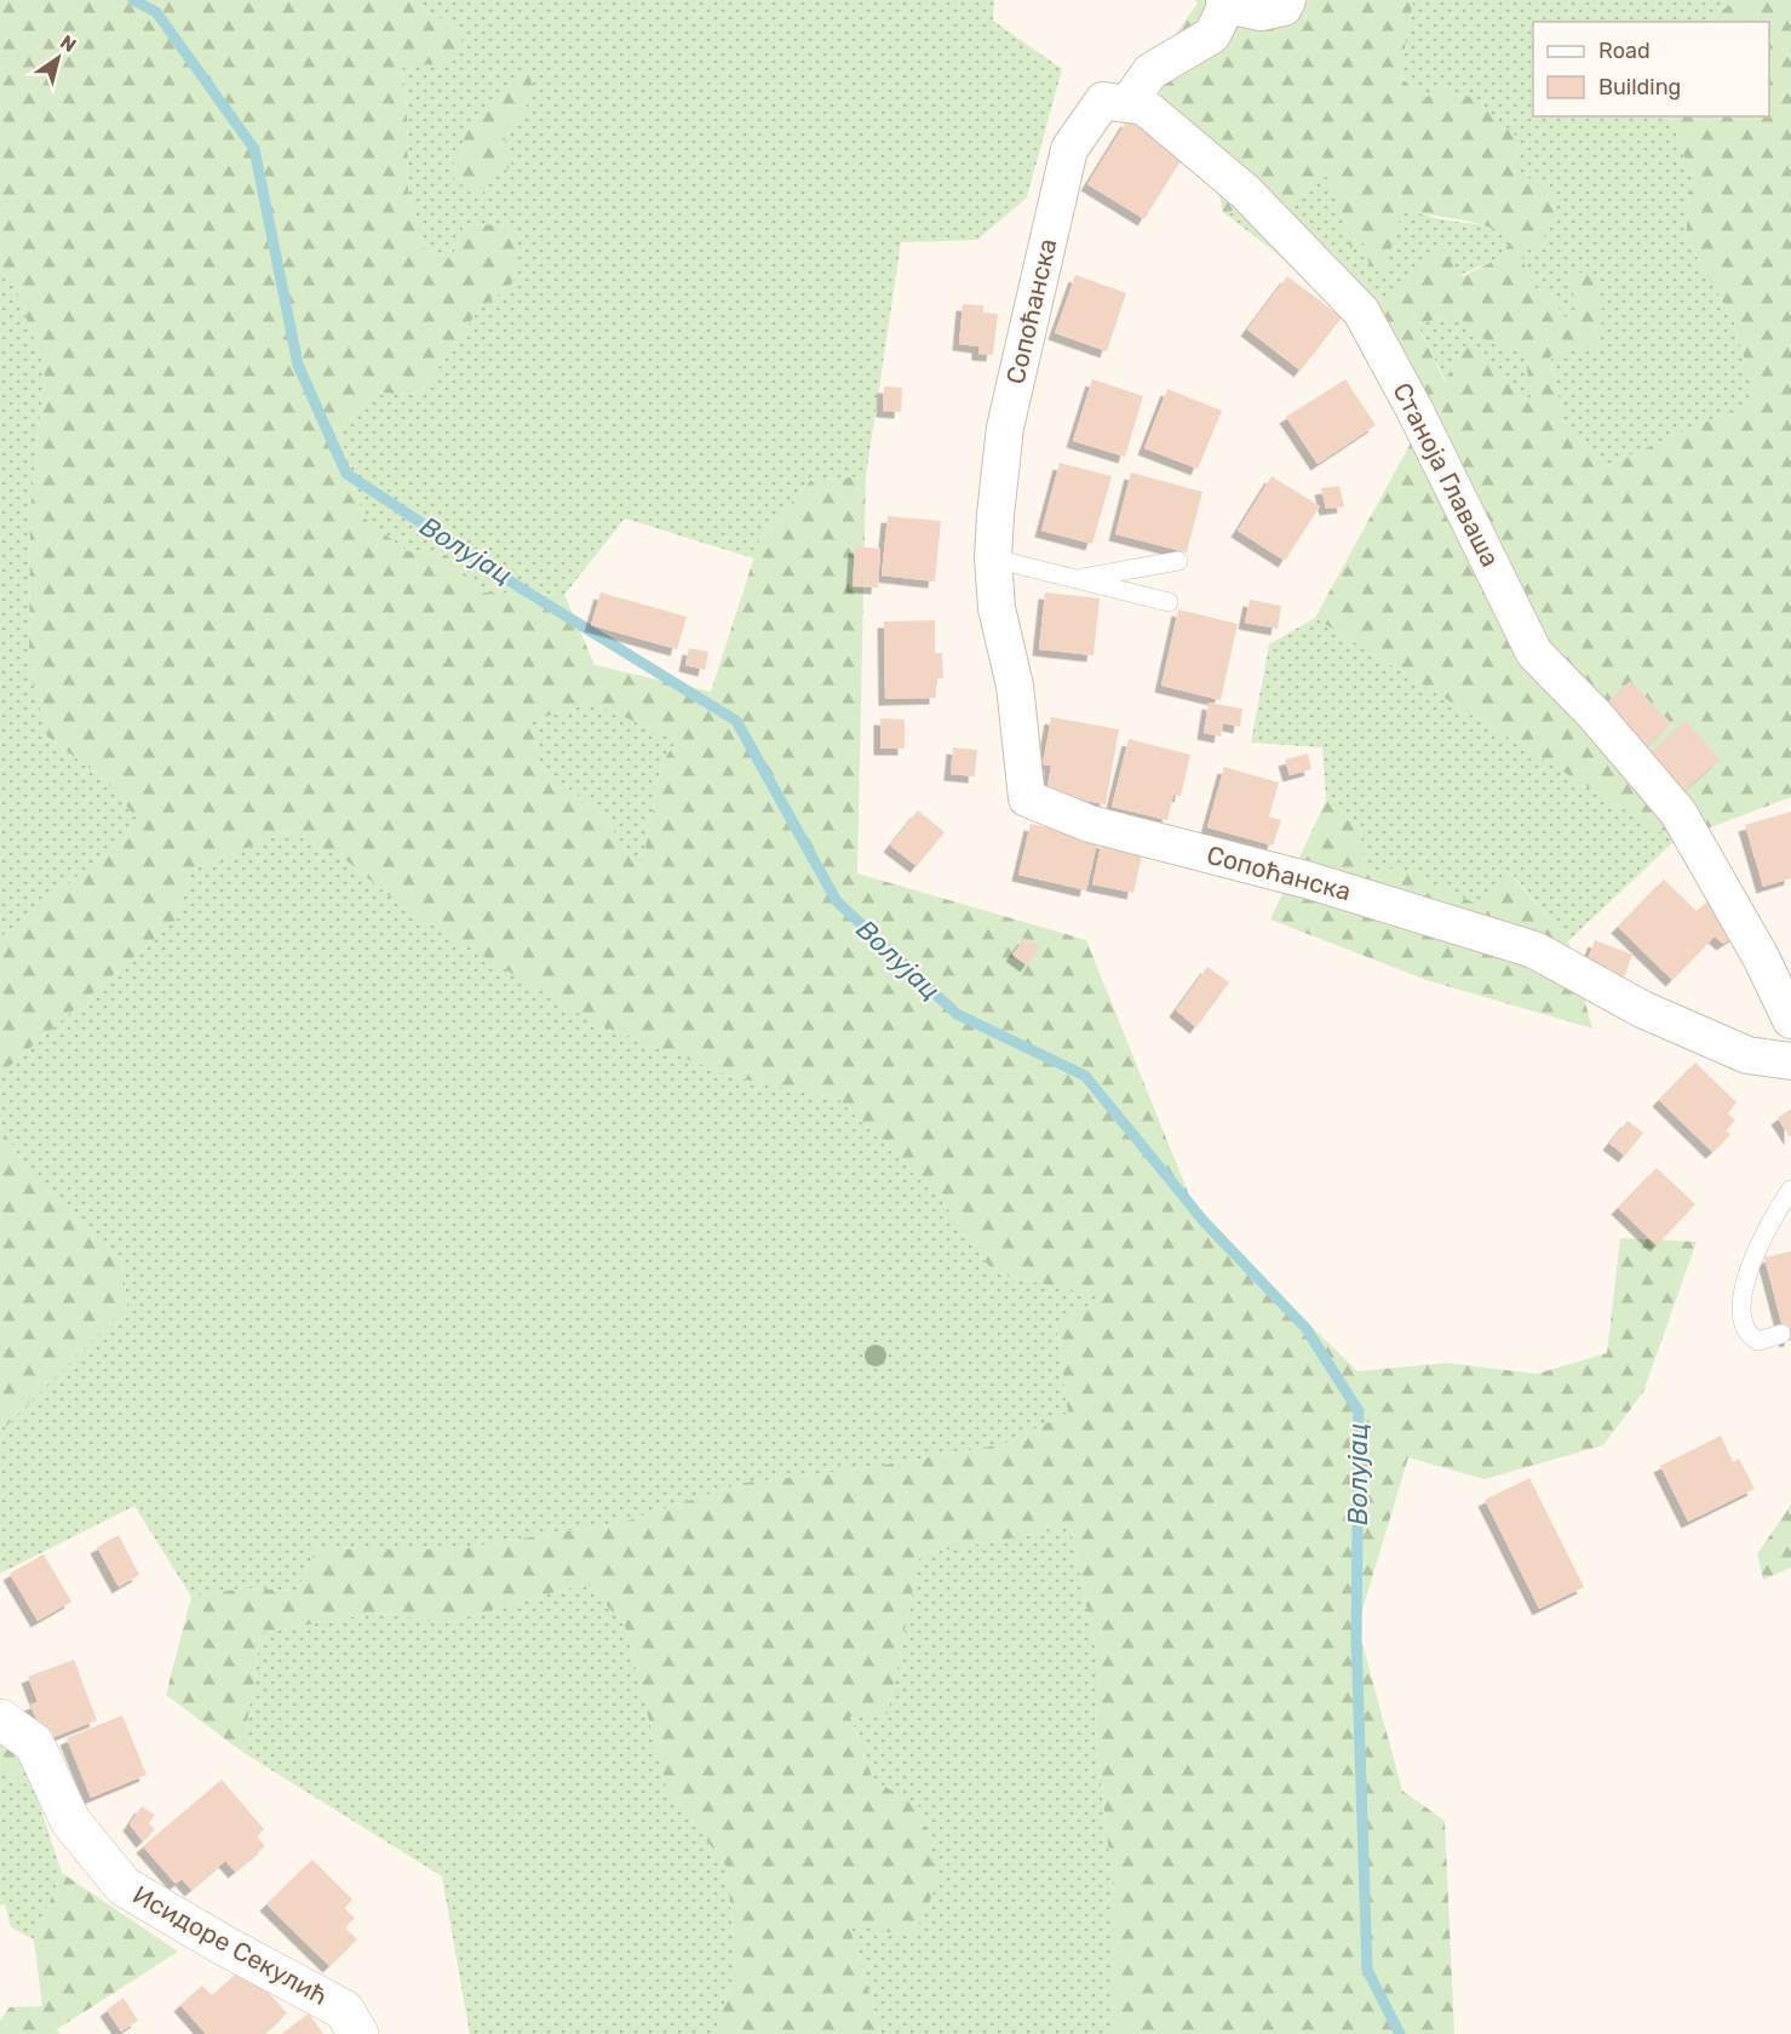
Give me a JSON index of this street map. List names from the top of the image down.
{
  "streets": {
    "street": ["Сопоћанска", "Станоја Главаша", "Исидоре Секулић"]
  },
  "crossings": [
    ["Сопоћанска", "Станоја Главаша"]
  ],
  "water": ["Волујац"],
  "legend": ["Road", "Building"],
  "north": "top right"
}
